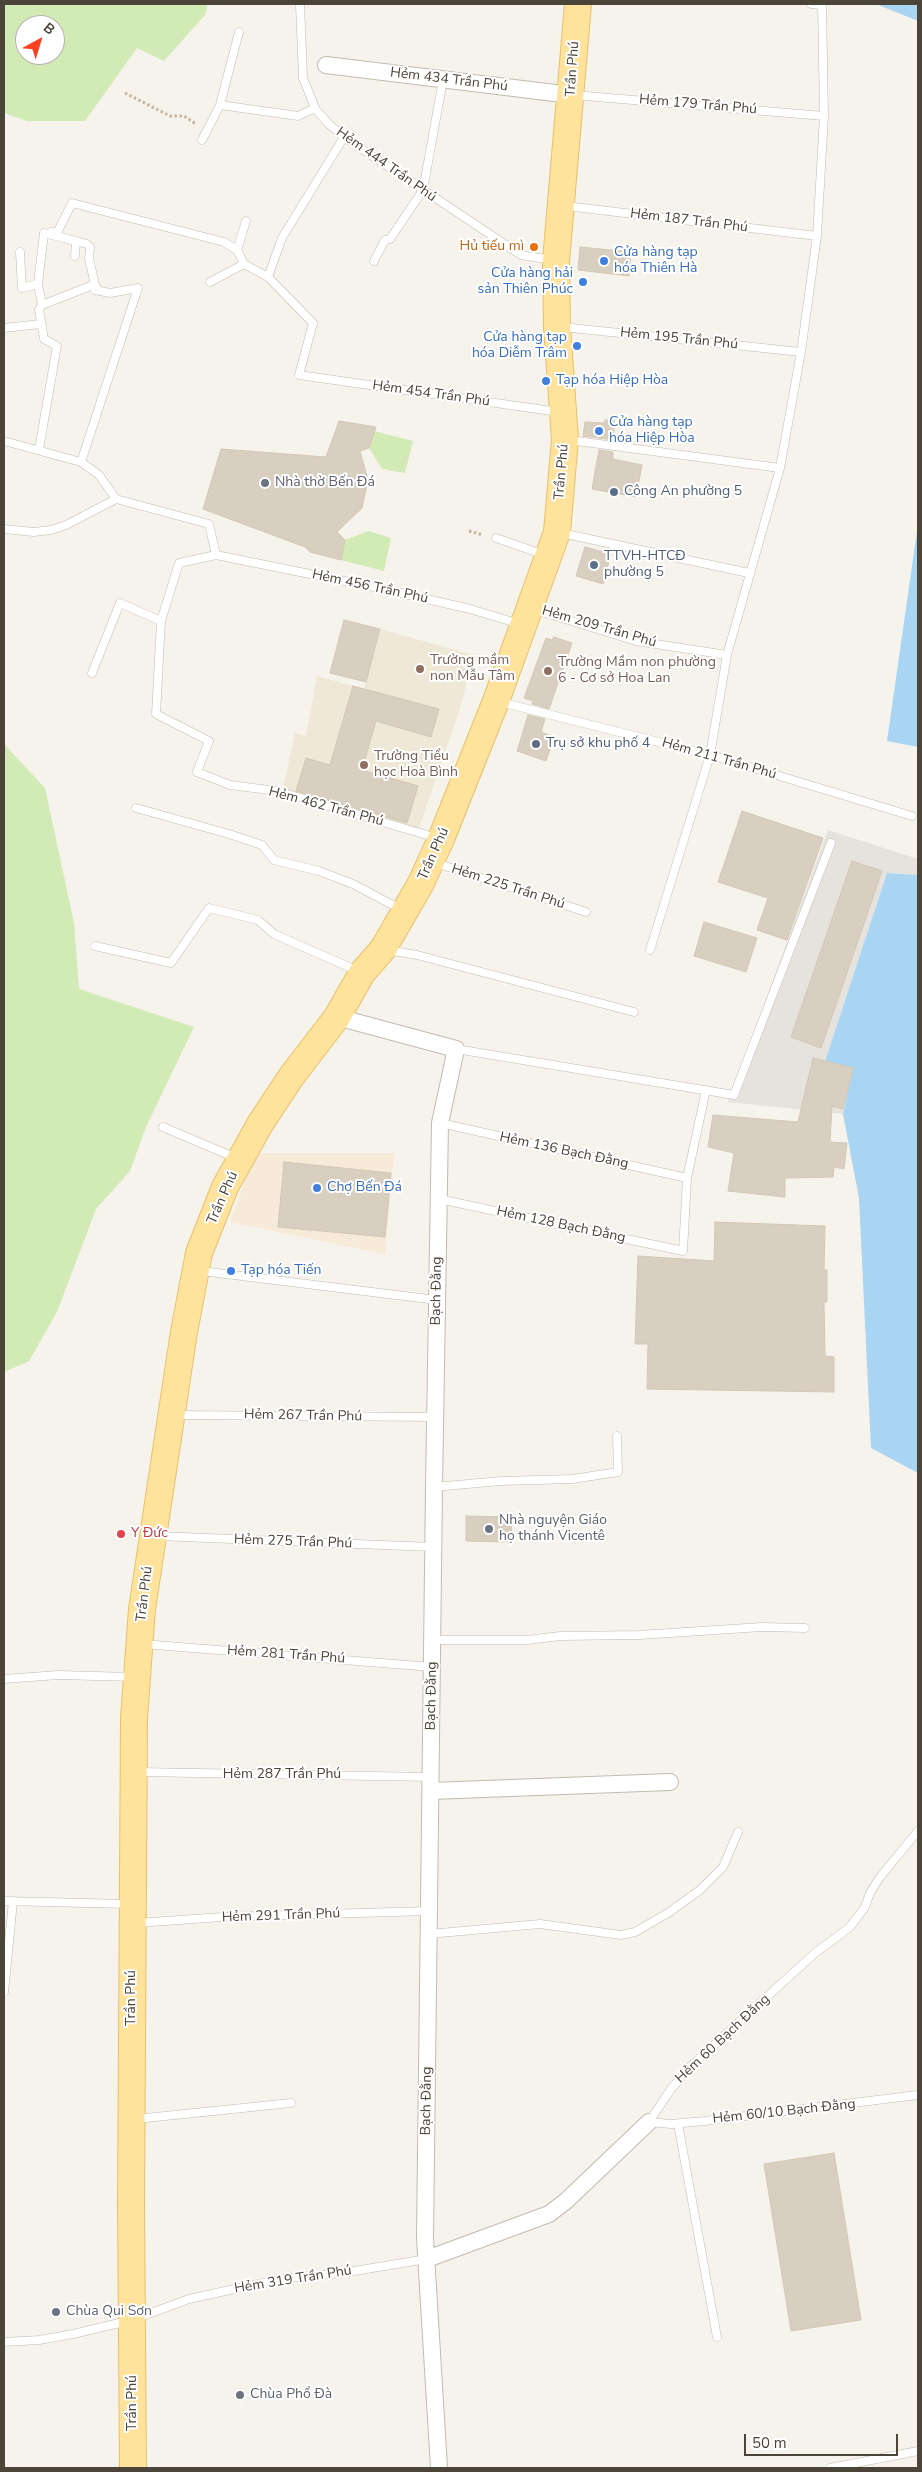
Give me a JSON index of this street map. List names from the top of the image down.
{
  "streets": {
    "main road": ["Trần Phú"],
    "street": ["Hẻm 434 Trần Phú", "Bạch Đằng", "Hẻm 60 Bạch Đằng"],
    "lane": [
      "Hẻm 179 Trần Phú",
      "Hẻm 444 Trần Phú",
      "Hẻm 187 Trần Phú",
      "Hẻm 195 Trần Phú",
      "Hẻm 454 Trần Phú",
      "Hẻm 456 Trần Phú",
      "Hẻm 209 Trần Phú",
      "Hẻm 211 Trần Phú",
      "Hẻm 462 Trần Phú",
      "Hẻm 225 Trần Phú",
      "Hẻm 136 Bạch Đằng",
      "Hẻm 128 Bạch Đằng",
      "Hẻm 267 Trần Phú",
      "Hẻm 275 Trần Phú",
      "Hẻm 281 Trần Phú",
      "Hẻm 287 Trần Phú",
      "Hẻm 291 Trần Phú",
      "Hẻm 60/10 Bạch Đằng",
      "Hẻm 319 Trần Phú"
    ]
  },
  "crossings": [
    ["Trần Phú", "Hẻm 434 Trần Phú"],
    ["Trần Phú", "Hẻm 179 Trần Phú"],
    ["Trần Phú", "Hẻm 444 Trần Phú"],
    ["Trần Phú", "Hẻm 187 Trần Phú"],
    ["Trần Phú", "Hẻm 195 Trần Phú"],
    ["Trần Phú", "Hẻm 454 Trần Phú"],
    ["Trần Phú", "Hẻm 456 Trần Phú"],
    ["Trần Phú", "Hẻm 209 Trần Phú"],
    ["Trần Phú", "Hẻm 211 Trần Phú"],
    ["Trần Phú", "Hẻm 462 Trần Phú"],
    ["Trần Phú", "Hẻm 225 Trần Phú"],
    ["Trần Phú", "Hẻm 267 Trần Phú"],
    ["Trần Phú", "Hẻm 275 Trần Phú"],
    ["Trần Phú", "Hẻm 281 Trần Phú"],
    ["Trần Phú", "Hẻm 287 Trần Phú"],
    ["Trần Phú", "Hẻm 291 Trần Phú"],
    ["Trần Phú", "Hẻm 319 Trần Phú"],
    ["Hẻm 434 Trần Phú", "Hẻm 179 Trần Phú"],
    ["Hẻm 456 Trần Phú", "Hẻm 209 Trần Phú"],
    ["Hẻm 456 Trần Phú", "Hẻm 462 Trần Phú"],
    ["Hẻm 462 Trần Phú", "Hẻm 225 Trần Phú"],
    ["Hẻm 136 Bạch Đằng", "Hẻm 128 Bạch Đằng"],
    ["Hẻm 136 Bạch Đằng", "Bạch Đằng"],
    ["Hẻm 128 Bạch Đằng", "Bạch Đằng"],
    ["Bạch Đằng", "Hẻm 267 Trần Phú"],
    ["Bạch Đằng", "Hẻm 275 Trần Phú"],
    ["Bạch Đằng", "Hẻm 281 Trần Phú"],
    ["Bạch Đằng", "Hẻm 287 Trần Phú"],
    ["Bạch Đằng", "Hẻm 291 Trần Phú"],
    ["Bạch Đằng", "Hẻm 60 Bạch Đằng"],
    ["Bạch Đằng", "Hẻm 319 Trần Phú"],
    ["Hẻm 60 Bạch Đằng", "Hẻm 60/10 Bạch Đằng"],
    ["Hẻm 60 Bạch Đằng", "Hẻm 319 Trần Phú"]
  ],
  "places": [
    "Hủ tiếu mì",
    "Cửa hàng tạp hóa Thiên Hà",
    "Cửa hàng hải sản Thiên Phúc",
    "Cửa hàng tạp hóa Diễm Trâm",
    "Tạp hóa Hiệp Hòa",
    "Cửa hàng tạp hóa Hiệp Hòa",
    "Nhà thờ Bến Đá",
    "Công An phường 5",
    "TTVH-HTCĐ phường 5",
    "Trường mầm non Mẫu Tâm",
    "Trường Mầm non phường 6 - Cơ sở Hoa Lan",
    "Trụ sở khu phố 4",
    "Trường Tiểu học Hoà Bình",
    "Chợ Bến Đá",
    "Tạp hóa Tiến",
    "Nhà nguyện Giáo họ thánh Vicentê",
    "Y Đức",
    "Chùa Qui Sơn",
    "Chùa Phổ Đà"
  ],
  "scale_bar": "50 m",
  "north": "top right"
}
